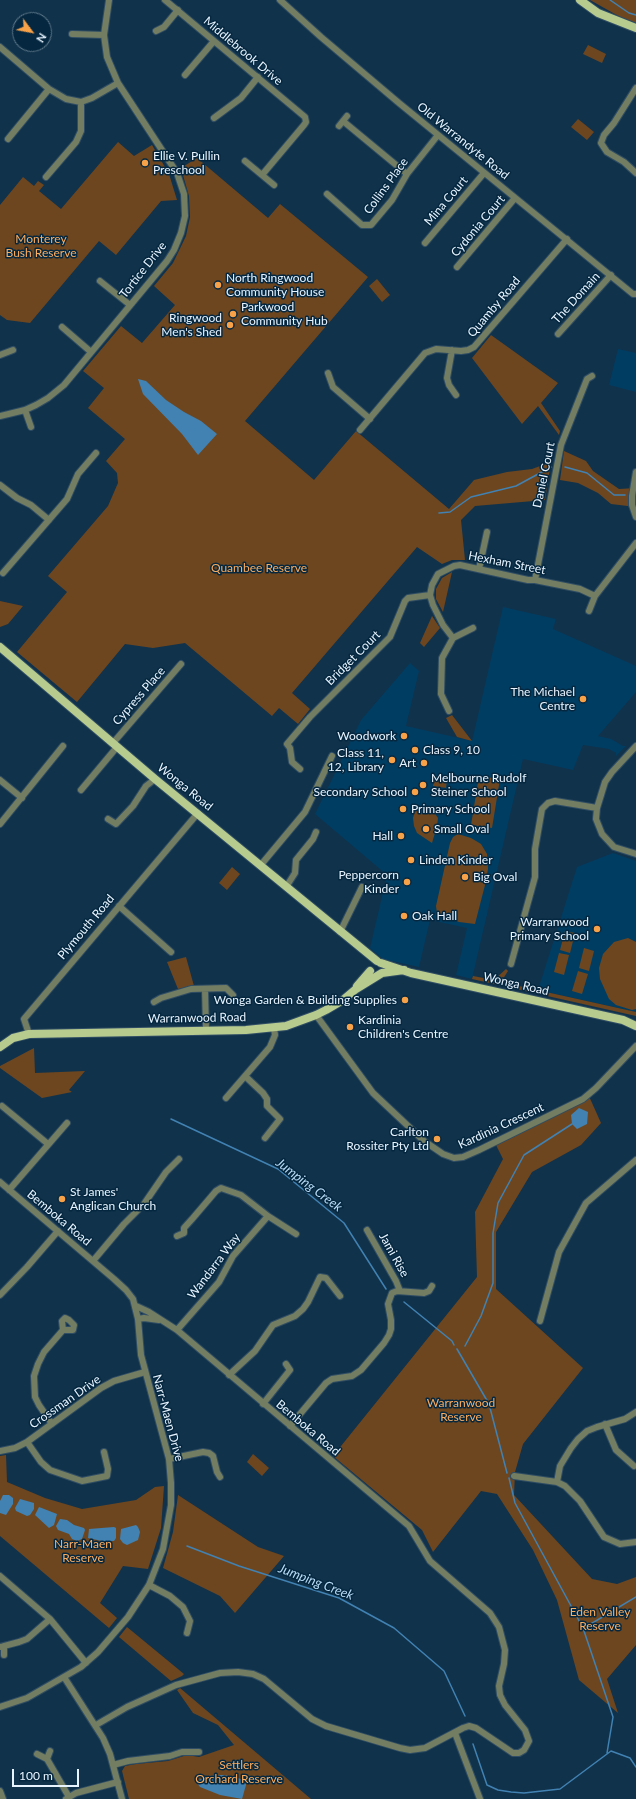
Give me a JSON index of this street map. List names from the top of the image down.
{
  "streets": {
    "main road": ["Wonga Road", "Warranwood Road"],
    "street": [
      "Middlebrook Drive",
      "Old Warrandyte Road",
      "Collins Place",
      "Mina Court",
      "Cydonia Court",
      "Tortice Drive",
      "The Domain",
      "Quamby Road",
      "Daniel Court",
      "Hexham Street",
      "Bridget Court",
      "Cypress Place",
      "Plymouth Road",
      "Kardinia Crescent",
      "Bemboka Road",
      "Jami Rise",
      "Wandarra Way",
      "Crossman Drive",
      "Narr-Maen Drive"
    ]
  },
  "crossings": [
    ["Old Warrandyte Road", "Collins Place"],
    ["Old Warrandyte Road", "Mina Court"],
    ["Old Warrandyte Road", "Cydonia Court"],
    ["Old Warrandyte Road", "The Domain"],
    ["Old Warrandyte Road", "Quamby Road"],
    ["Daniel Court", "Hexham Street"],
    ["Hexham Street", "Bridget Court"],
    ["Cypress Place", "Wonga Road"],
    ["Wonga Road", "Plymouth Road"],
    ["Wonga Road", "Warranwood Road"],
    ["Plymouth Road", "Warranwood Road"],
    ["Warranwood Road", "Kardinia Crescent"],
    ["Bemboka Road", "Wandarra Way"],
    ["Bemboka Road", "Narr-Maen Drive"],
    ["Crossman Drive", "Narr-Maen Drive"]
  ],
  "water": ["Jumping Creek"],
  "parks": [
    "Monterey Bush Reserve",
    "Quambee Reserve",
    "Warranwood Reserve",
    "Narr-Maen Reserve",
    "Eden Valley Reserve",
    "Settlers Orchard Reserve"
  ],
  "places": [
    "Ellie V. Pullin Preschool",
    "North Ringwood Community House",
    "Parkwood Community Hub",
    "Ringwood Men's Shed",
    "The Michael Centre",
    "Woodwork",
    "Class 9, 10",
    "Class 11, 12, Library",
    "Art",
    "Melbourne Rudolf Steiner School",
    "Secondary School",
    "Primary School",
    "Small Oval",
    "Hall",
    "Linden Kinder",
    "Big Oval",
    "Peppercorn Kinder",
    "Oak Hall",
    "Warranwood Primary School",
    "Wonga Garden & Building Supplies",
    "Kardinia Children's Centre",
    "Carlton Rossiter Pty Ltd",
    "St James' Anglican Church"
  ],
  "scale_bar": "100 m",
  "north": "bottom right"
}
